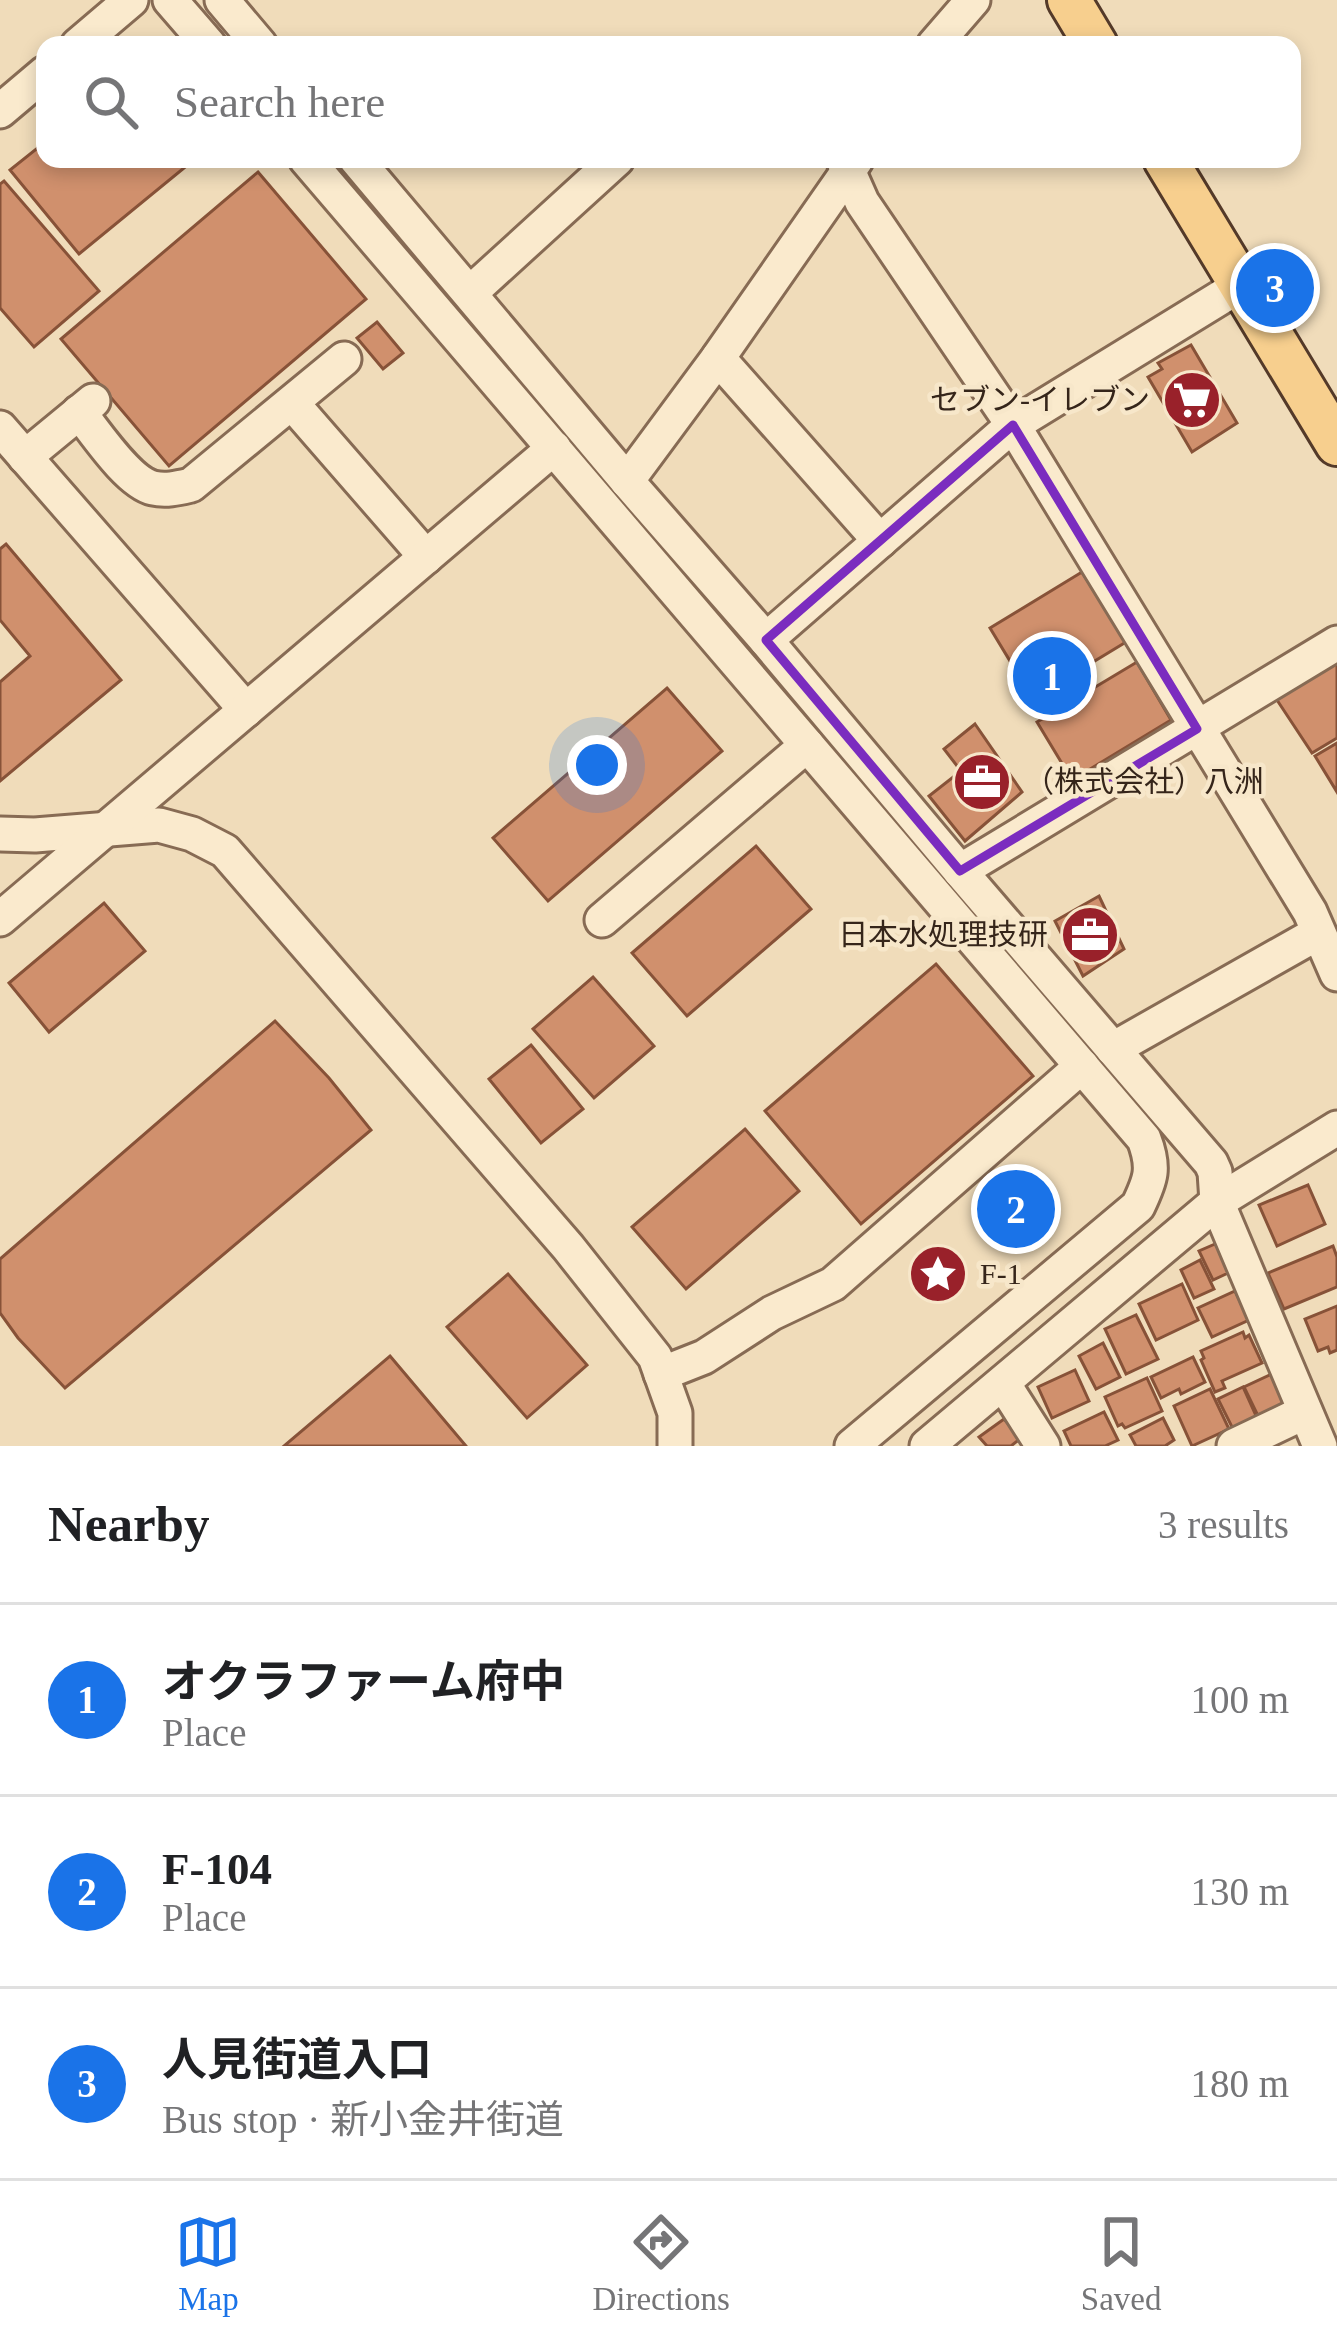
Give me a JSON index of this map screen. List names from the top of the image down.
{
  "places": {
    "supermarket": ["セブン-イレブン"],
    "office": ["（株式会社）八洲", "日本水処理技研"],
    "place": ["F-1"]
  },
  "page": {
    "search": "Search here",
    "pins": ["3", "1", "2"],
    "heading": ["Nearby", "3 results"],
    "list": [
      {
        "mark": "1",
        "name": "オクラファーム府中",
        "note": "Place",
        "value": "100 m"
      },
      {
        "mark": "2",
        "name": "F-104",
        "note": "Place",
        "value": "130 m"
      },
      {
        "mark": "3",
        "name": "人見街道入口",
        "note": "Bus stop · 新小金井街道",
        "value": "180 m"
      }
    ],
    "nav": ["Map", "Directions", "Saved"]
  }
}
